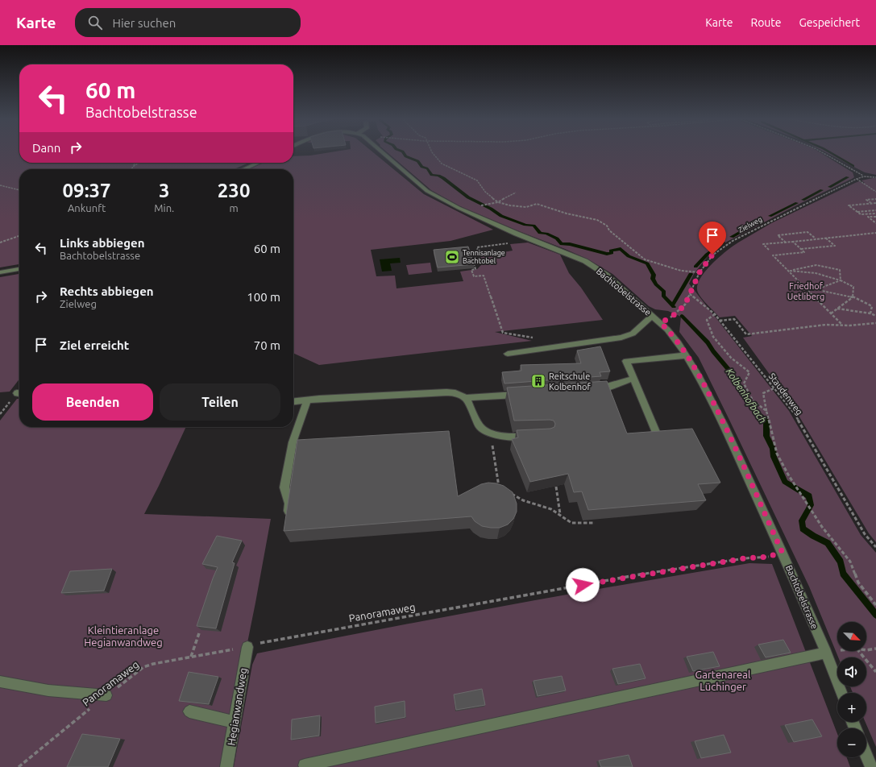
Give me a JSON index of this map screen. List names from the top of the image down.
{
  "streets": {
    "street": ["Bachtobelstrasse", "Hegianwandweg"],
    "path": ["Zielweg", "Staudenweg", "Panoramaweg"]
  },
  "crossings": [
    ["Zielweg", "Bachtobelstrasse"],
    ["Zielweg", "Staudenweg"],
    ["Bachtobelstrasse", "Panoramaweg"],
    ["Panoramaweg", "Hegianwandweg"]
  ],
  "water": ["Kolbenhofbach"],
  "parks": ["Friedhof Uetliberg", "Kleintieranlage Hegianwandweg", "Gartenareal Lüchinger"],
  "places": {
    "sports": ["Tennisanlage Bachtobel"],
    "building": ["Reitschule Kolbenhof"]
  },
  "north": "bottom right",
  "page": {
    "header": "Karte",
    "search": "Hier suchen",
    "nav": ["Karte", "Route", "Gespeichert"],
    "turn": ["60 m", "Bachtobelstrasse"],
    "then": "Dann",
    "eta": [
      "09:37",
      "Ankunft",
      "3",
      "Min.",
      "230",
      "m"
    ],
    "list": [
      {
        "name": "Links abbiegen",
        "note": "Bachtobelstrasse",
        "value": "60 m"
      },
      {
        "name": "Rechts abbiegen",
        "note": "Zielweg",
        "value": "100 m"
      },
      {
        "name": "Ziel erreicht",
        "value": "70 m"
      }
    ],
    "buttons": ["Beenden", "Teilen"],
    "map_buttons": ["+", "−"]
  }
}
